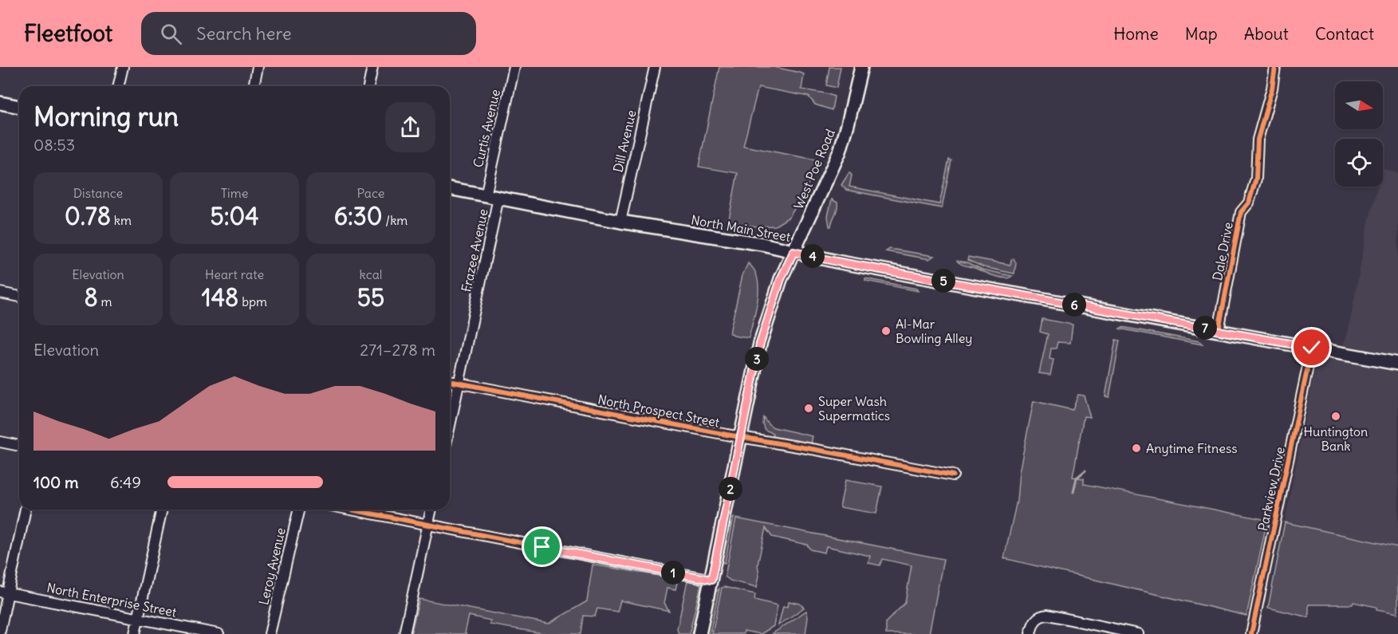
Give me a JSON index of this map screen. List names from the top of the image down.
{
  "streets": {
    "main road": ["West Poe Road", "North Main Street"],
    "street": [
      "Curtis Avenue",
      "Dill Avenue",
      "Frazee Avenue",
      "Dale Drive",
      "North Prospect Street",
      "Parkview Drive",
      "Leroy Avenue",
      "North Enterprise Street"
    ]
  },
  "crossings": [
    ["Curtis Avenue", "North Main Street"],
    ["Dill Avenue", "North Main Street"],
    ["West Poe Road", "North Main Street"],
    ["West Poe Road", "North Prospect Street"],
    ["North Main Street", "Frazee Avenue"],
    ["North Main Street", "Dale Drive"],
    ["North Main Street", "Parkview Drive"],
    ["Frazee Avenue", "North Prospect Street"]
  ],
  "places": [
    "Al-Mar Bowling Alley",
    "Super Wash Supermatics",
    "Huntington Bank",
    "Anytime Fitness"
  ],
  "north": "right",
  "page": {
    "header": "Fleetfoot",
    "search": "Search here",
    "nav": [
      "Home",
      "Map",
      "About",
      "Contact"
    ],
    "heading": ["Morning run", "08:53"],
    "stats": [
      ["Distance", "0.78 km"],
      ["Time", "5:04"],
      ["Pace", "6:30 /km"],
      ["Elevation", "8 m"],
      ["Heart rate", "148 bpm"],
      ["kcal", "55"]
    ],
    "pins": [
      "4",
      "5",
      "6",
      "7",
      "3",
      "2",
      "1"
    ],
    "chart": ["Elevation", "271–278 m"],
    "list": [
      {
        "name": "100 m",
        "note": "6:49"
      }
    ]
  }
}
